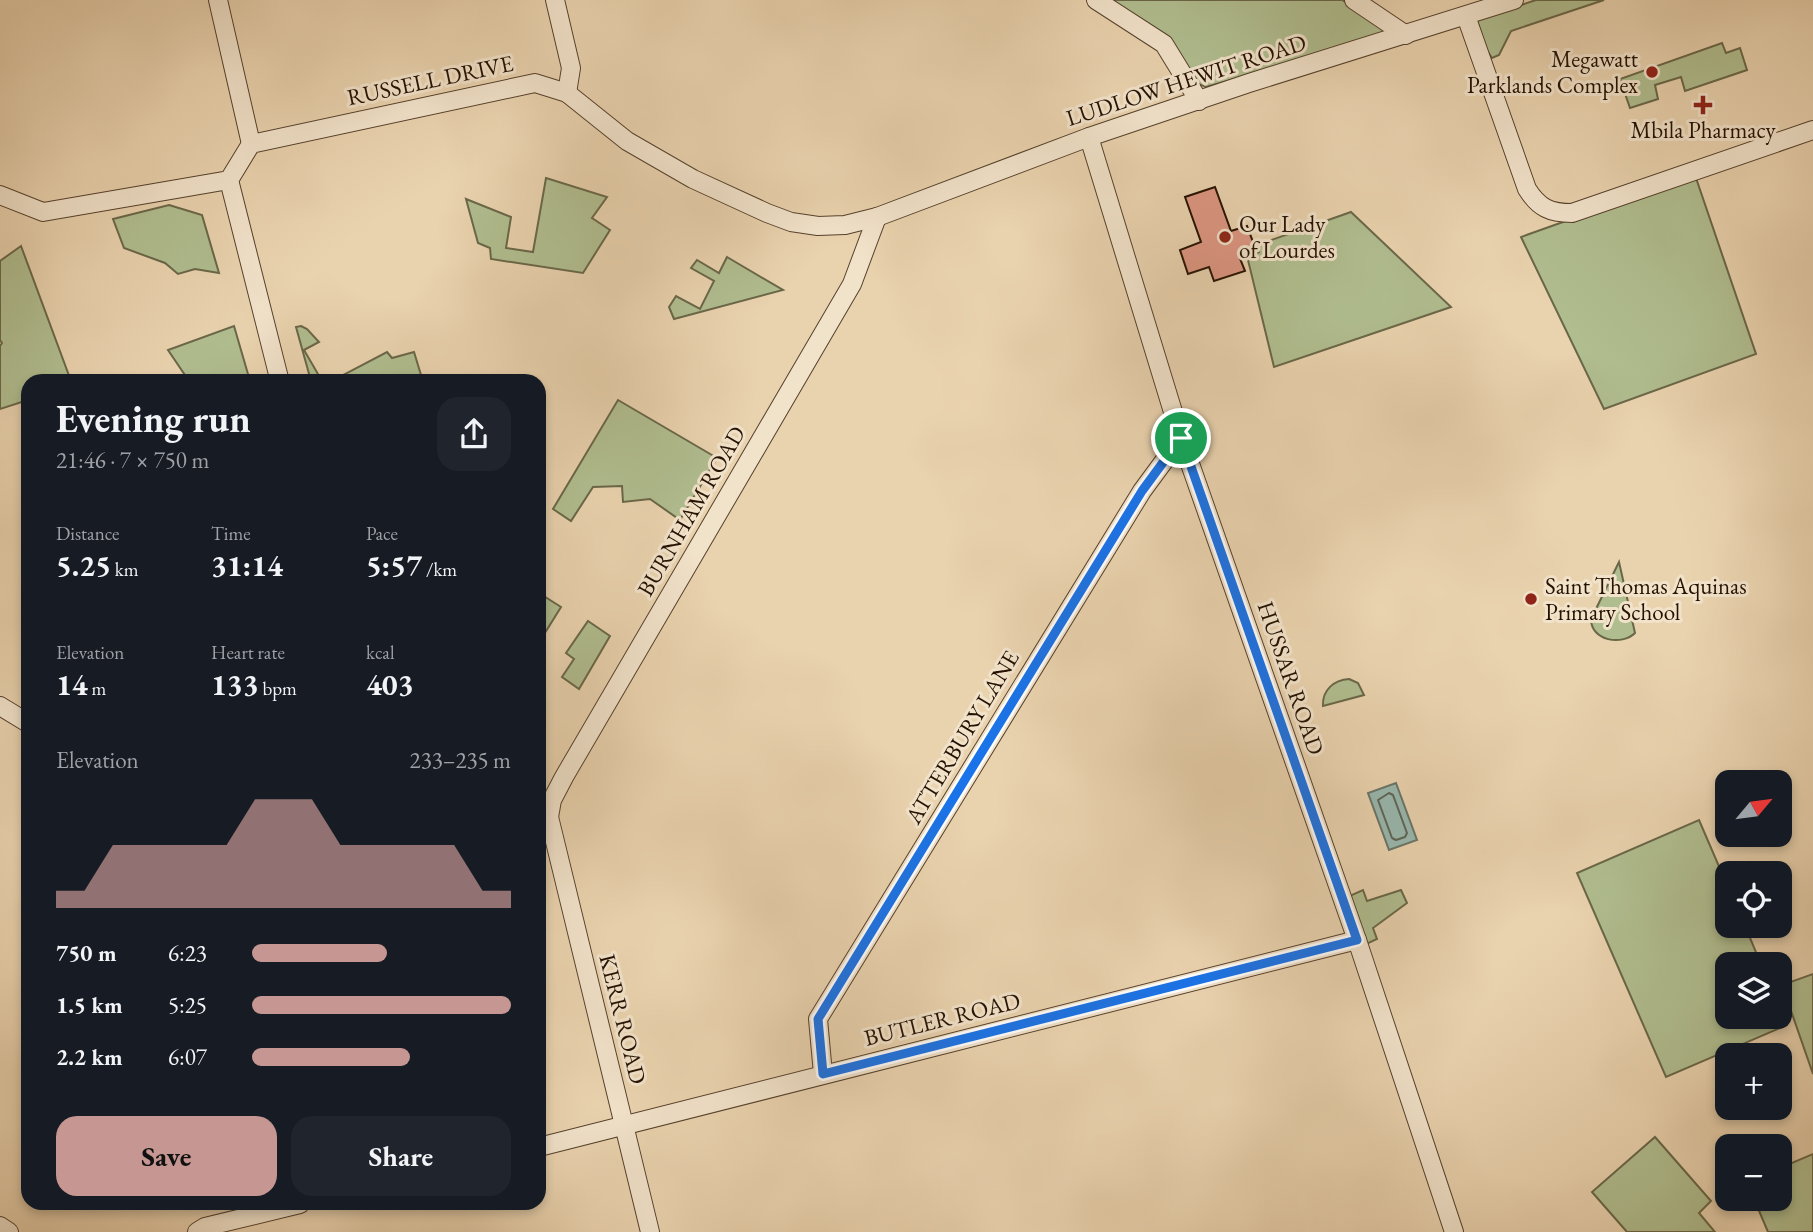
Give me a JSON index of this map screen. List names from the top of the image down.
{
  "streets": {
    "street": [
      "RUSSELL DRIVE",
      "LUDLOW HEWIT ROAD",
      "BURNHAM ROAD",
      "HUSSAR ROAD",
      "ATTERBURY LANE",
      "KERR ROAD",
      "BUTLER ROAD"
    ]
  },
  "crossings": [
    ["RUSSELL DRIVE", "LUDLOW HEWIT ROAD"],
    ["RUSSELL DRIVE", "BURNHAM ROAD"],
    ["LUDLOW HEWIT ROAD", "BURNHAM ROAD"],
    ["LUDLOW HEWIT ROAD", "HUSSAR ROAD"],
    ["HUSSAR ROAD", "ATTERBURY LANE"],
    ["HUSSAR ROAD", "BUTLER ROAD"],
    ["ATTERBURY LANE", "BUTLER ROAD"],
    ["KERR ROAD", "BUTLER ROAD"]
  ],
  "places": {
    "other": ["Megawatt Parklands Complex", "Our Lady of Lourdes", "Saint Thomas Aquinas Primary School"],
    "health": ["Mbila Pharmacy"]
  },
  "north": "top right",
  "page": {
    "heading": ["Evening run", "21:46 · 7 × 750 m"],
    "stats": [
      ["Distance", "5.25 km"],
      ["Time", "31:14"],
      ["Pace", "5:57 /km"],
      ["Elevation", "14 m"],
      ["Heart rate", "133 bpm"],
      ["kcal", "403"]
    ],
    "chart": ["Elevation", "233–235 m"],
    "map_buttons": ["+", "−"],
    "list": [
      {
        "name": "750 m",
        "note": "6:23"
      },
      {
        "name": "1.5 km",
        "note": "5:25"
      },
      {
        "name": "2.2 km",
        "note": "6:07"
      }
    ],
    "buttons": ["Save", "Share"]
  }
}
